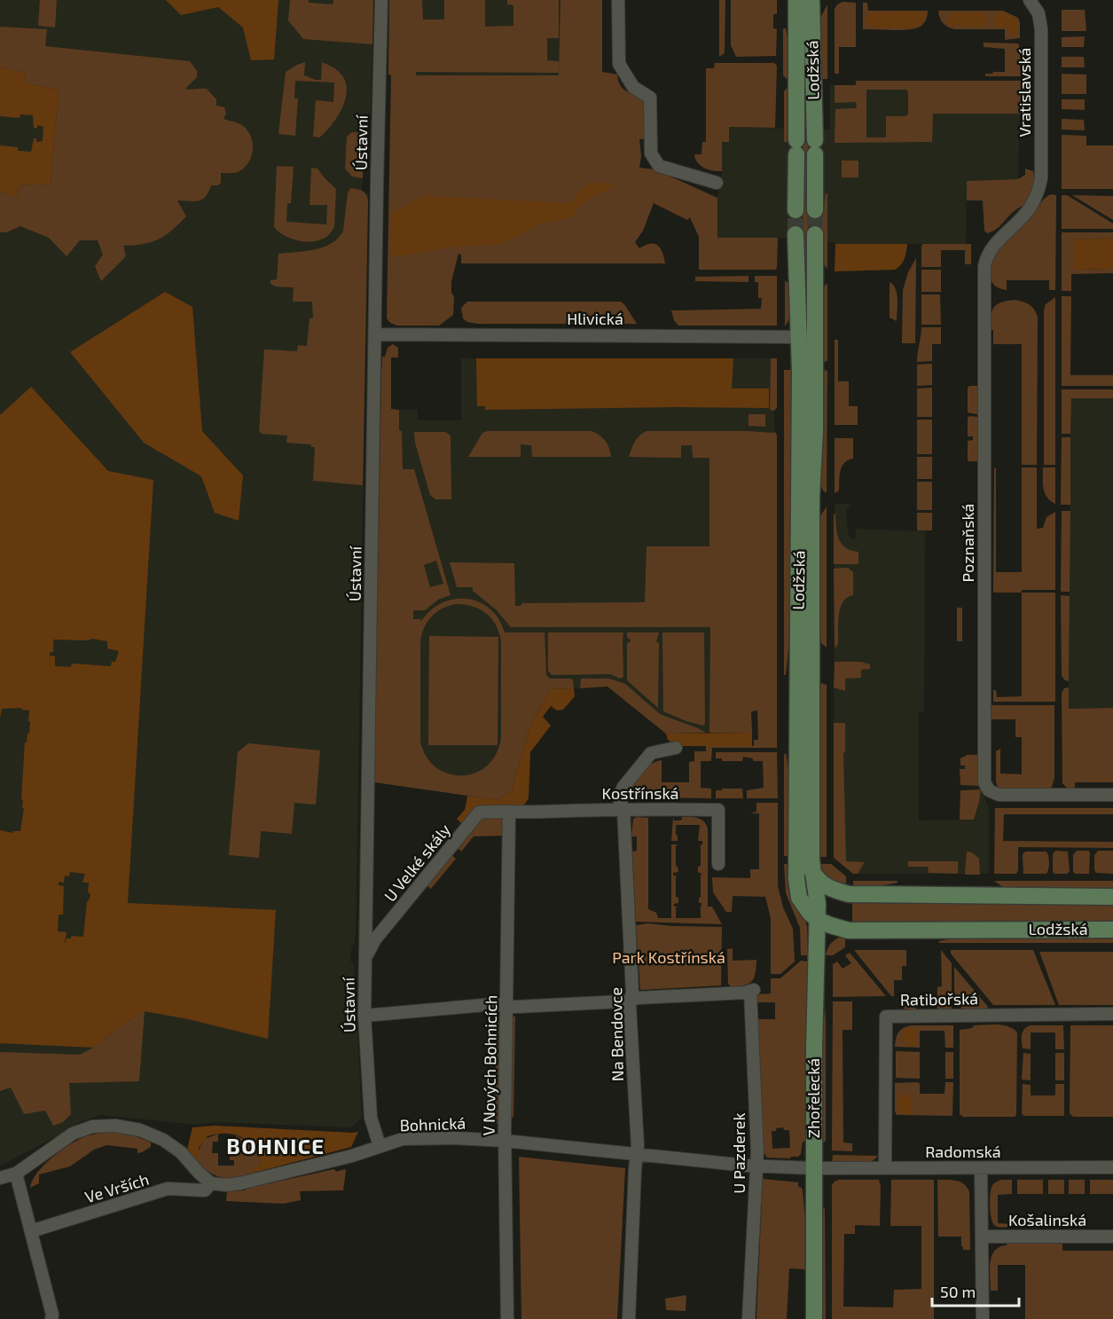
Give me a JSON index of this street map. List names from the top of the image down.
{
  "streets": {
    "street": [
      "Lodžská",
      "Vratislavská",
      "Ústavní",
      "Hlivická",
      "Poznaňská",
      "Kostřínská",
      "U Velké skály",
      "Ratibořská",
      "Na Bendovce",
      "V Nových Bohnicích",
      "Zhořelecká",
      "Bohnická",
      "Radomská",
      "U Pazderek",
      "Ve Vrších",
      "Košalinská"
    ]
  },
  "crossings": [
    ["Lodžská", "Hlivická"],
    ["Lodžská", "Zhořelecká"],
    ["Vratislavská", "Poznaňská"],
    ["Ústavní", "Hlivická"],
    ["Ústavní", "U Velké skály"],
    ["Ústavní", "Bohnická"],
    ["Kostřínská", "U Velké skály"],
    ["Kostřínská", "Na Bendovce"],
    ["Kostřínská", "V Nových Bohnicích"],
    ["U Velké skály", "V Nových Bohnicích"],
    ["Ratibořská", "Radomská"],
    ["Na Bendovce", "Bohnická"],
    ["Na Bendovce", "U Pazderek"],
    ["V Nových Bohnicích", "Bohnická"],
    ["Zhořelecká", "Bohnická"],
    ["Zhořelecká", "Radomská"],
    ["Bohnická", "Radomská"],
    ["Bohnická", "U Pazderek"],
    ["Bohnická", "Ve Vrších"]
  ],
  "districts": ["BOHNICE"],
  "parks": ["Park Kostřínská"],
  "scale_bar": "50 m"
}
